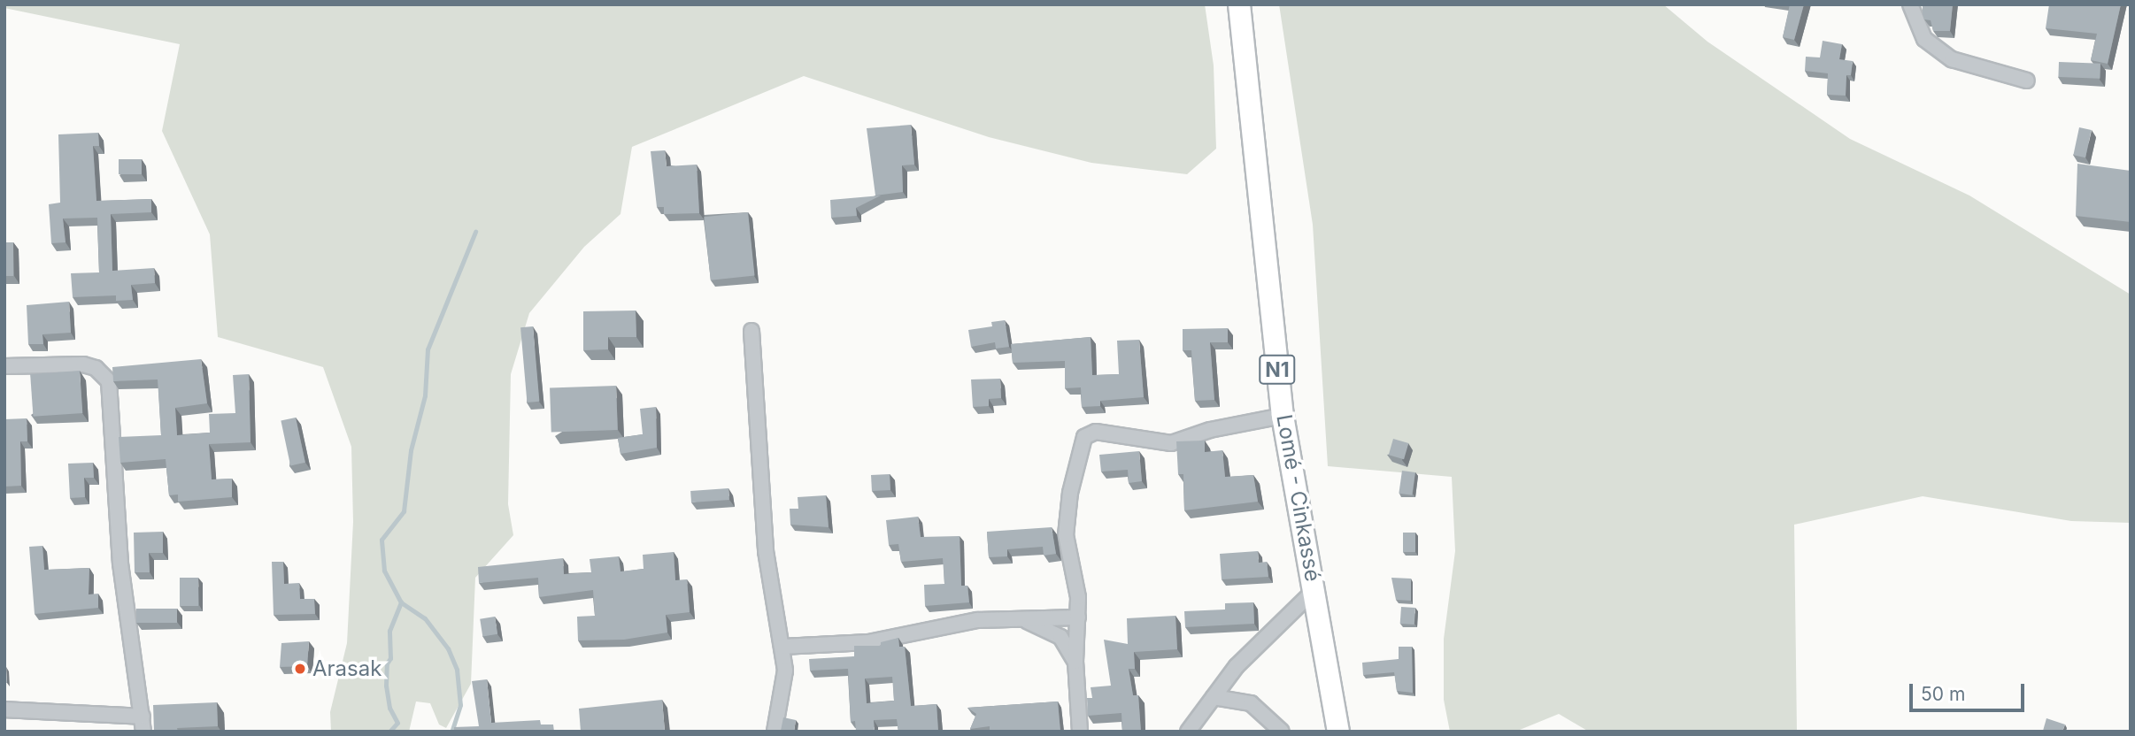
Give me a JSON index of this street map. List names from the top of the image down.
{
  "streets": {
    "highway": ["N1", "Lomé - Cinkassé"]
  },
  "places": ["Arasak"],
  "scale_bar": "50 m"
}
